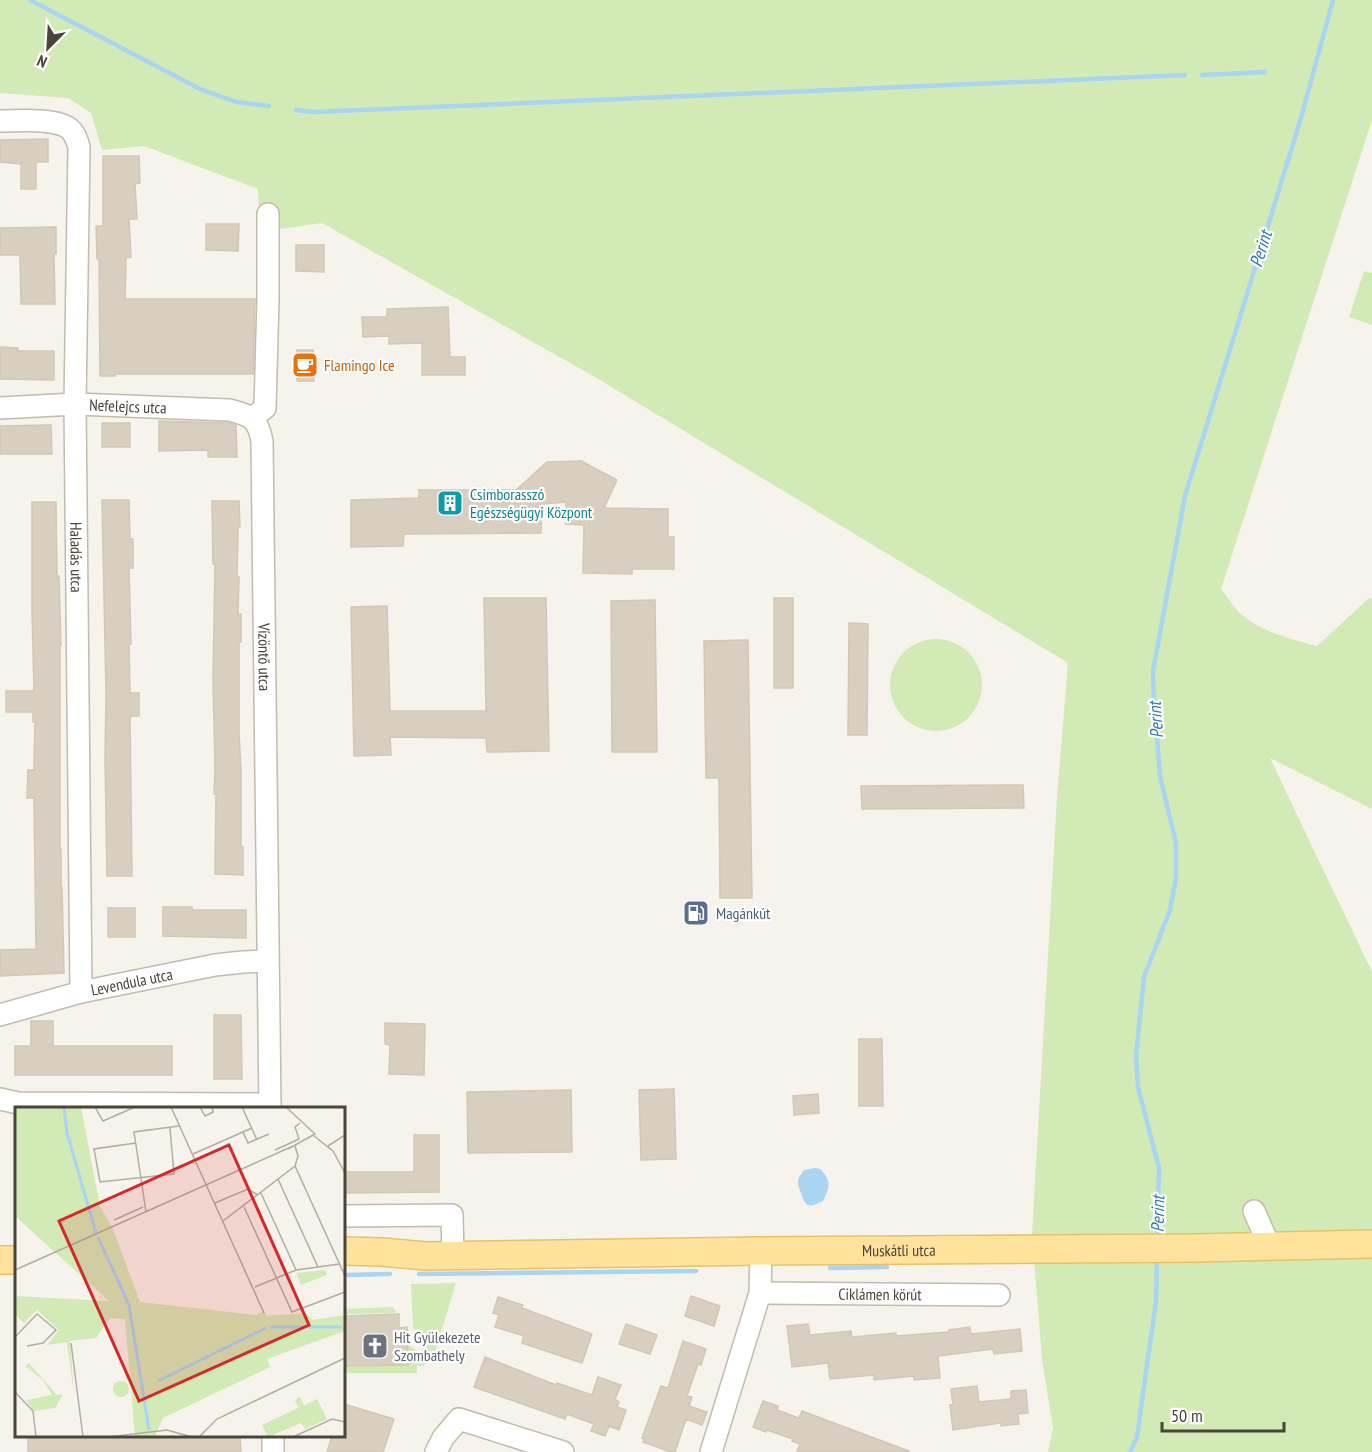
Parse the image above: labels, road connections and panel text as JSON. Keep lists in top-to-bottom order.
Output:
{
  "streets": {
    "main road": ["Muskátli utca"],
    "street": [
      "Nefelejcs utca",
      "Haladás utca",
      "Vízöntő utca",
      "Levendula utca",
      "Ciklámen körút"
    ]
  },
  "crossings": [
    ["Nefelejcs utca", "Haladás utca"],
    ["Nefelejcs utca", "Vízöntő utca"],
    ["Haladás utca", "Levendula utca"],
    ["Vízöntő utca", "Levendula utca"]
  ],
  "water": ["Perint"],
  "places": {
    "cafe": ["Flamingo Ice"],
    "building": ["Csimborasszó Egészségügyi Központ"],
    "fuel station": ["Magánkút"],
    "church": ["Hit Gyülekezete Szombathely"]
  },
  "scale_bar": "50 m",
  "north": "bottom left"
}
